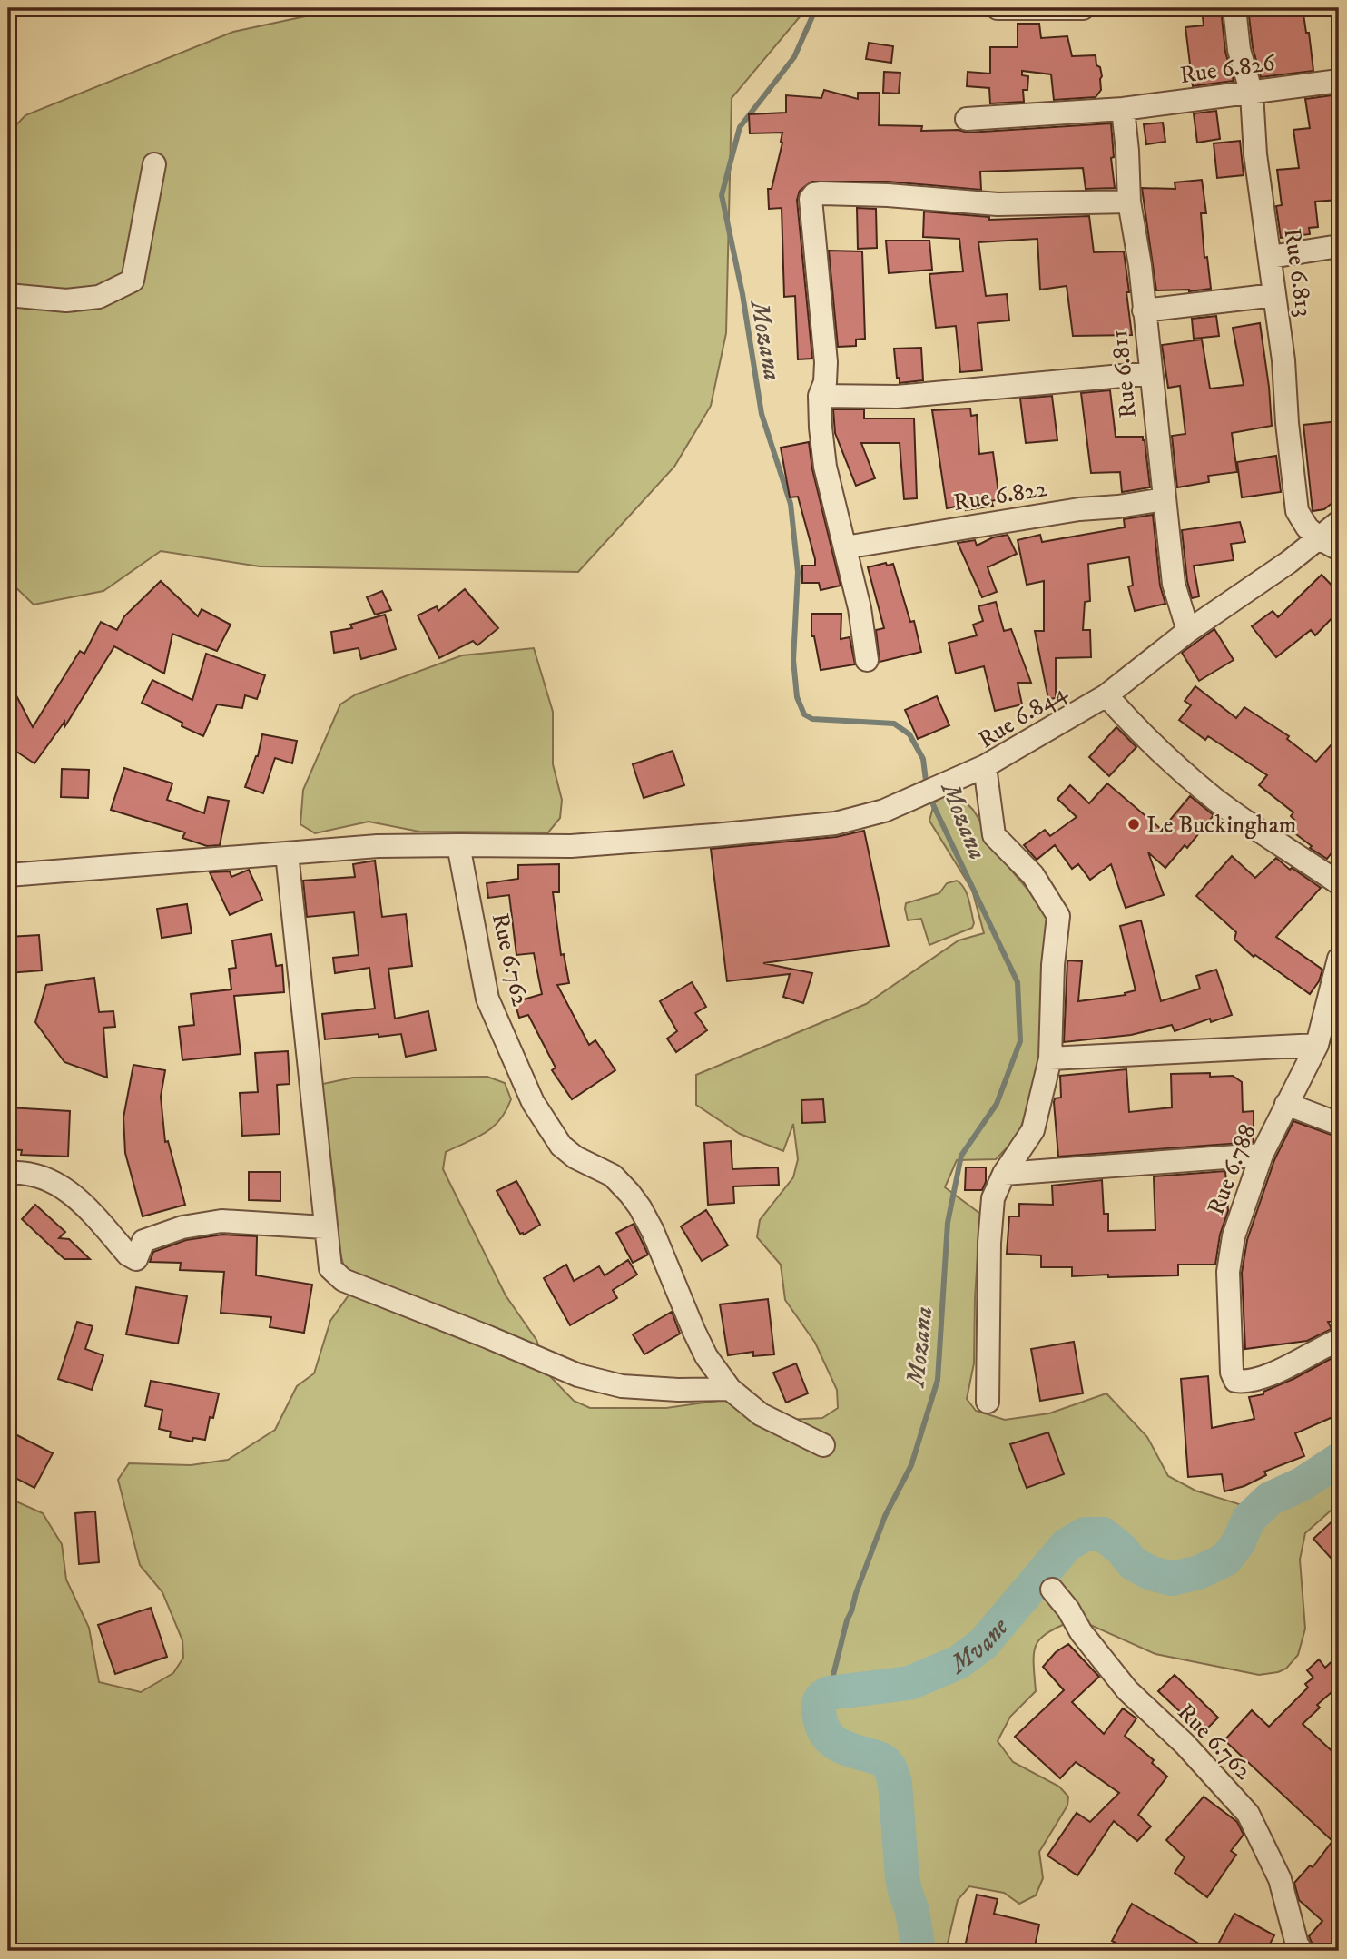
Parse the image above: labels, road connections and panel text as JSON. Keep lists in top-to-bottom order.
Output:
{
  "streets": {
    "street": [
      "Rue 6.826",
      "Rue 6.813",
      "Rue 6.811",
      "Rue 6.822",
      "Rue 6.844",
      "Rue 6.762",
      "Rue 6.788"
    ]
  },
  "crossings": [
    ["Rue 6.826", "Rue 6.813"],
    ["Rue 6.826", "Rue 6.811"],
    ["Rue 6.813", "Rue 6.844"],
    ["Rue 6.811", "Rue 6.822"],
    ["Rue 6.811", "Rue 6.844"]
  ],
  "water": ["Mozana", "Mvane"],
  "places": ["Le Buckingham"]
}
